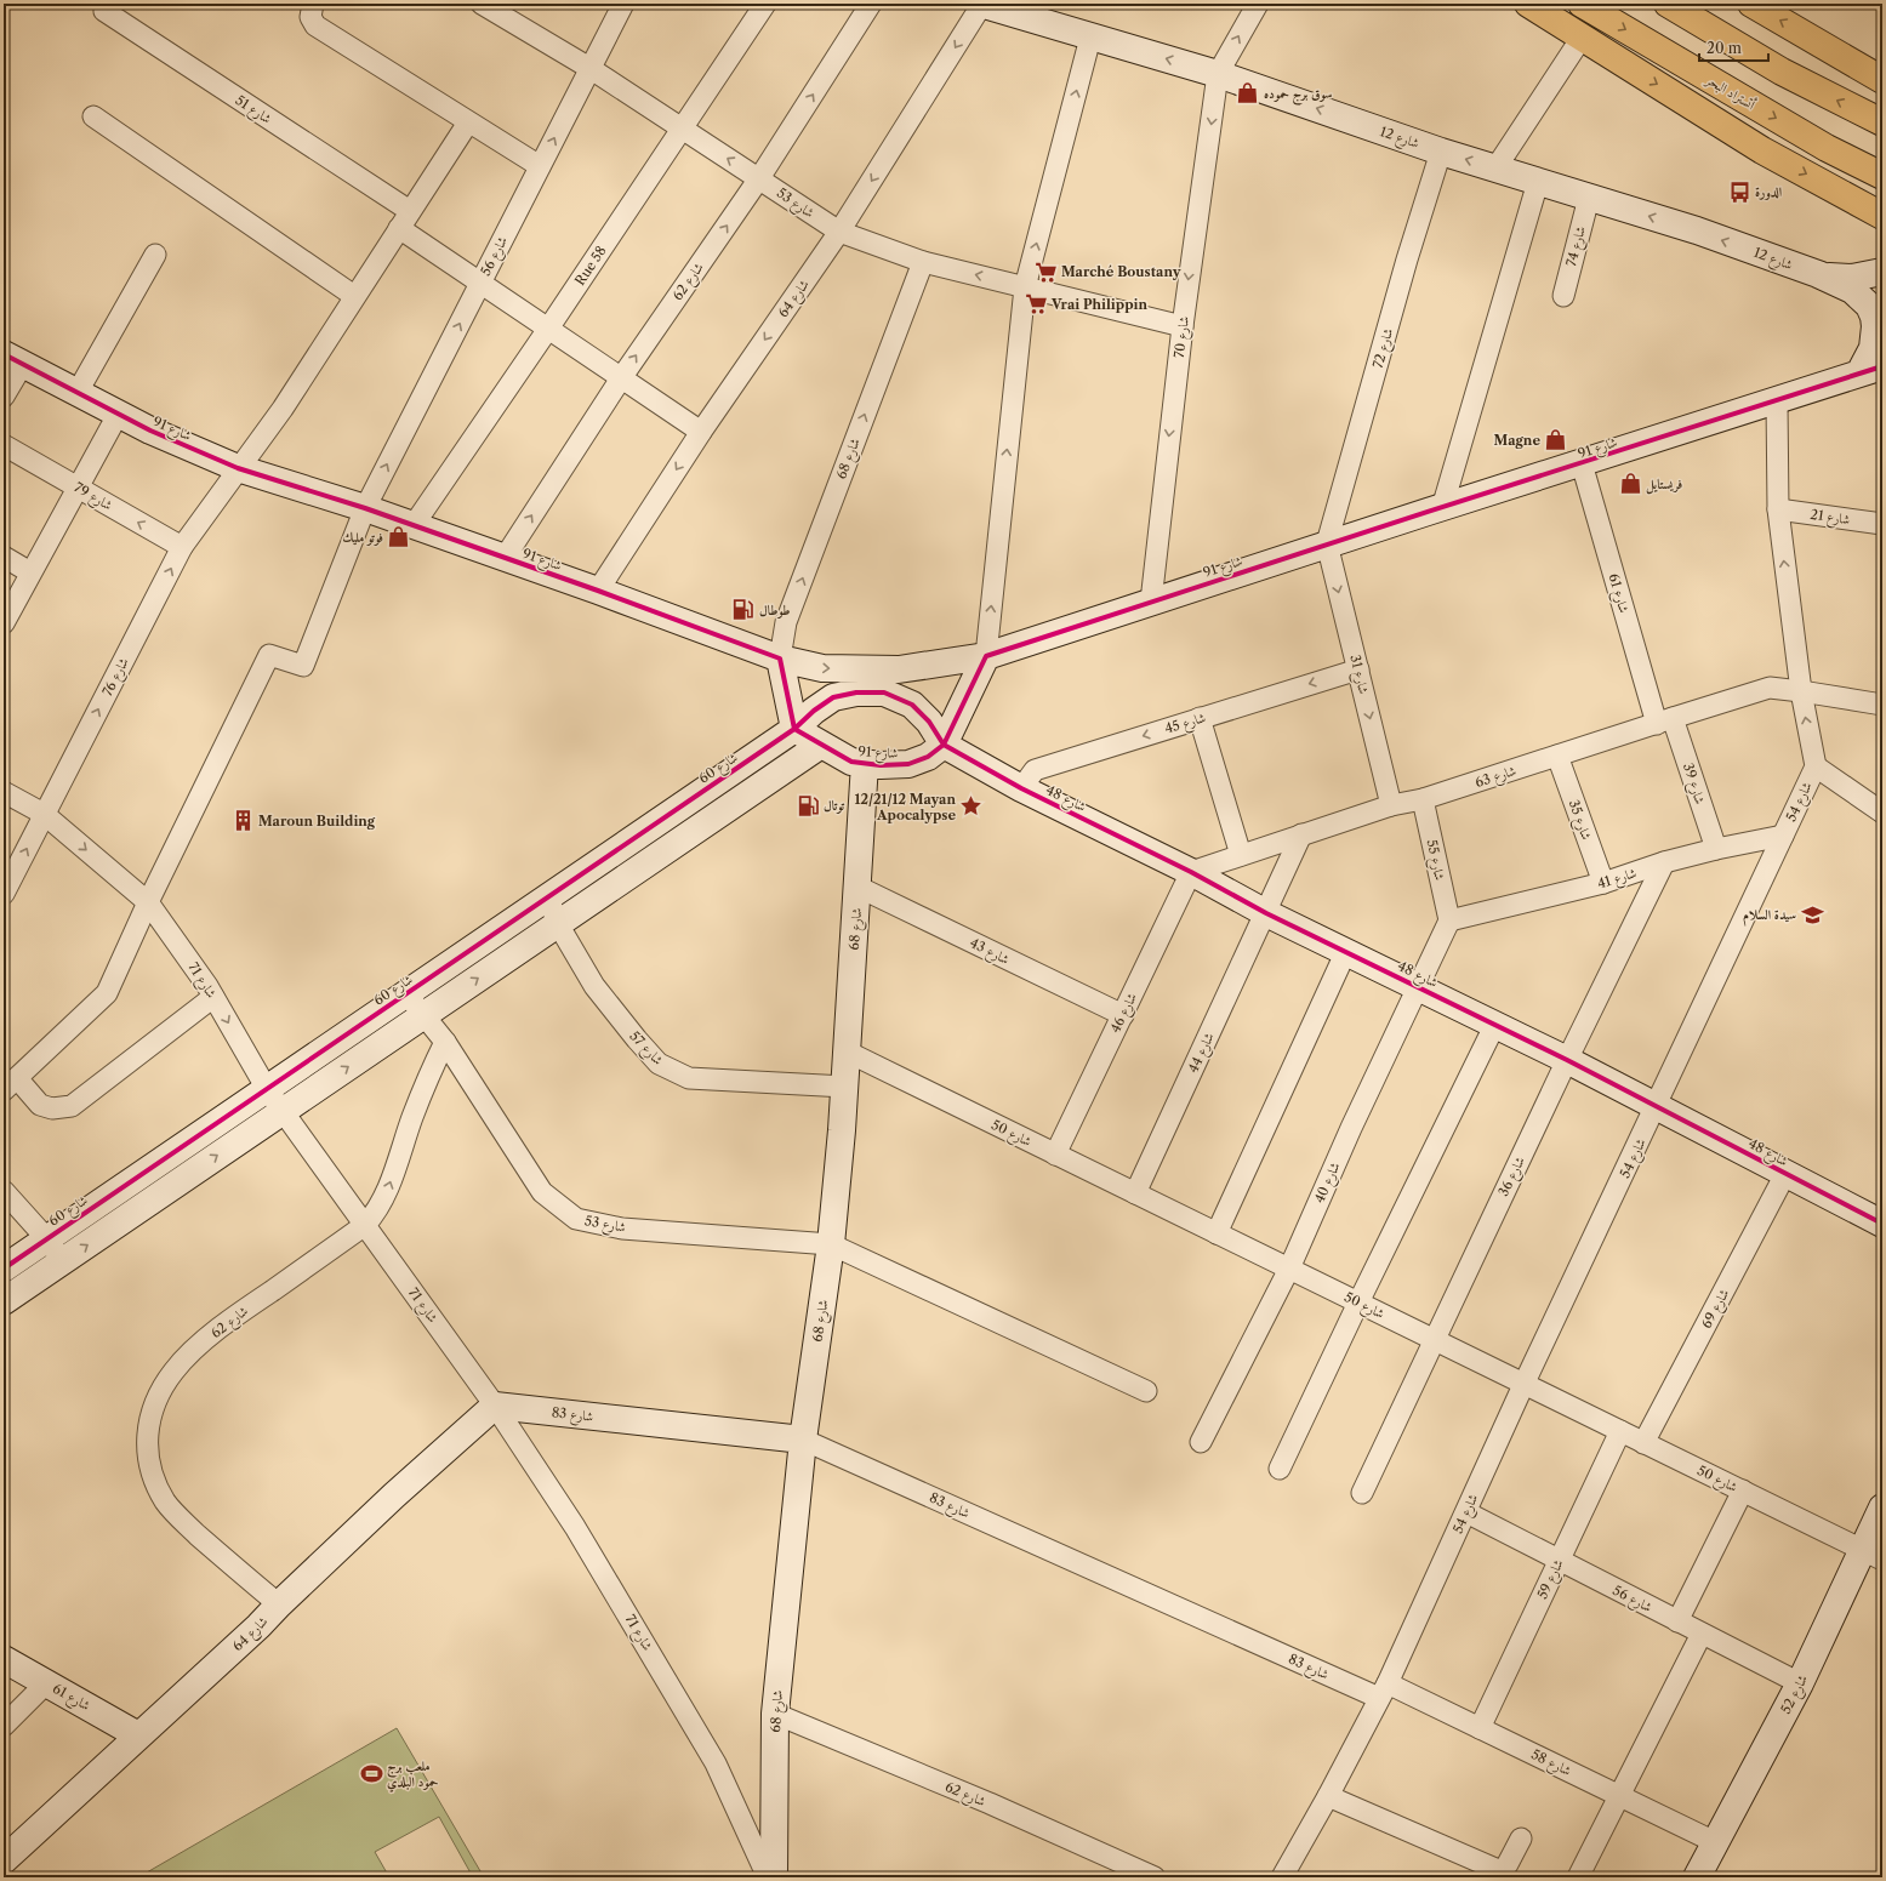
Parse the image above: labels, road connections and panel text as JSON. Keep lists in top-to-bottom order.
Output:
{
  "streets": {
    "highway": ["أتستراد البحر"],
    "street": [
      "شارع 51",
      "شارع 12",
      "شارع 53",
      "شارع 74",
      "شارع 56",
      "Rue 58",
      "شارع 62",
      "شارع 64",
      "شارع 70",
      "شارع 72",
      "شارع 91",
      "شارع 68",
      "شارع 79",
      "شارع 21",
      "شارع 61",
      "شارع 31",
      "شارع 76",
      "شارع 45",
      "شارع 60",
      "شارع 63",
      "شارع 39",
      "شارع 48",
      "شارع 54",
      "شارع 35",
      "شارع 55",
      "شارع 41",
      "شارع 43",
      "شارع 71",
      "شارع 46",
      "شارع 57",
      "شارع 44",
      "شارع 50",
      "شارع 36",
      "شارع 40",
      "شارع 69",
      "شارع 83",
      "شارع 59",
      "شارع 52",
      "شارع 58"
    ]
  },
  "crossings": [
    ["شارع 51", "شارع 76"],
    ["شارع 12", "شارع 74"],
    ["شارع 12", "شارع 64"],
    ["شارع 12", "شارع 70"],
    ["شارع 12", "شارع 72"],
    ["شارع 53", "شارع 56"],
    ["شارع 53", "Rue 58"],
    ["شارع 53", "شارع 62"],
    ["شارع 53", "شارع 64"],
    ["شارع 53", "شارع 70"],
    ["شارع 53", "شارع 68"],
    ["شارع 53", "شارع 60"],
    ["شارع 56", "شارع 91"],
    ["شارع 56", "شارع 54"],
    ["شارع 56", "شارع 71"],
    ["شارع 56", "شارع 59"],
    ["شارع 56", "شارع 52"],
    ["Rue 58", "شارع 91"],
    ["شارع 62", "شارع 64"],
    ["شارع 62", "شارع 91"],
    ["شارع 62", "شارع 68"],
    ["شارع 62", "شارع 71"],
    ["شارع 64", "شارع 91"],
    ["شارع 64", "شارع 61"],
    ["شارع 64", "شارع 71"],
    ["شارع 64", "شارع 83"],
    ["شارع 70", "شارع 91"],
    ["شارع 72", "شارع 91"],
    ["شارع 72", "شارع 31"],
    ["شارع 91", "شارع 68"],
    ["شارع 91", "شارع 61"],
    ["شارع 91", "شارع 31"],
    ["شارع 91", "شارع 76"],
    ["شارع 91", "شارع 60"],
    ["شارع 91", "شارع 48"],
    ["شارع 91", "شارع 54"],
    ["شارع 68", "شارع 43"],
    ["شارع 68", "شارع 57"],
    ["شارع 68", "شارع 50"],
    ["شارع 68", "شارع 83"],
    ["شارع 79", "شارع 76"],
    ["شارع 21", "شارع 54"],
    ["شارع 61", "شارع 63"],
    ["شارع 61", "شارع 39"],
    ["شارع 31", "شارع 45"],
    ["شارع 31", "شارع 63"],
    ["شارع 76", "شارع 71"],
    ["شارع 45", "شارع 48"],
    ["شارع 60", "شارع 48"],
    ["شارع 60", "شارع 71"],
    ["شارع 60", "شارع 57"],
    ["شارع 63", "شارع 39"],
    ["شارع 63", "شارع 48"],
    ["شارع 63", "شارع 54"],
    ["شارع 63", "شارع 35"],
    ["شارع 63", "شارع 55"],
    ["شارع 63", "شارع 46"],
    ["شارع 39", "شارع 41"],
    ["شارع 48", "شارع 54"],
    ["شارع 48", "شارع 46"],
    ["شارع 48", "شارع 44"],
    ["شارع 48", "شارع 36"],
    ["شارع 48", "شارع 40"],
    ["شارع 48", "شارع 69"],
    ["شارع 54", "شارع 41"],
    ["شارع 54", "شارع 50"],
    ["شارع 54", "شارع 83"],
    ["شارع 54", "شارع 58"],
    ["شارع 35", "شارع 41"],
    ["شارع 55", "شارع 41"],
    ["شارع 55", "شارع 40"],
    ["شارع 41", "شارع 36"],
    ["شارع 41", "شارع 40"],
    ["شارع 43", "شارع 46"],
    ["شارع 71", "شارع 83"],
    ["شارع 46", "شارع 50"],
    ["شارع 44", "شارع 50"],
    ["شارع 50", "شارع 36"],
    ["شارع 50", "شارع 40"],
    ["شارع 50", "شارع 69"],
    ["شارع 50", "شارع 59"],
    ["شارع 50", "شارع 52"],
    ["شارع 83", "شارع 58"],
    ["شارع 59", "شارع 58"],
    ["شارع 52", "شارع 58"]
  ],
  "one_way": [
    "شارع 12",
    "شارع 62",
    "شارع 79",
    "شارع 45"
  ],
  "places": {
    "shop": [
      "سوق برج حموده",
      "Magne",
      "فريستايل",
      "فوتو مليك"
    ],
    "bus stop": ["الدورة"],
    "supermarket": ["Marché Boustany", "Vrai Philippin"],
    "fuel station": ["طوطال", "توتال"],
    "place": ["12/21/12 Mayan Apocalypse"],
    "building": ["Maroun Building"],
    "school or university": ["سيدة السلام"],
    "sports": ["ملعب برج حمود البلدي"]
  },
  "scale_bar": "20 m"
}
